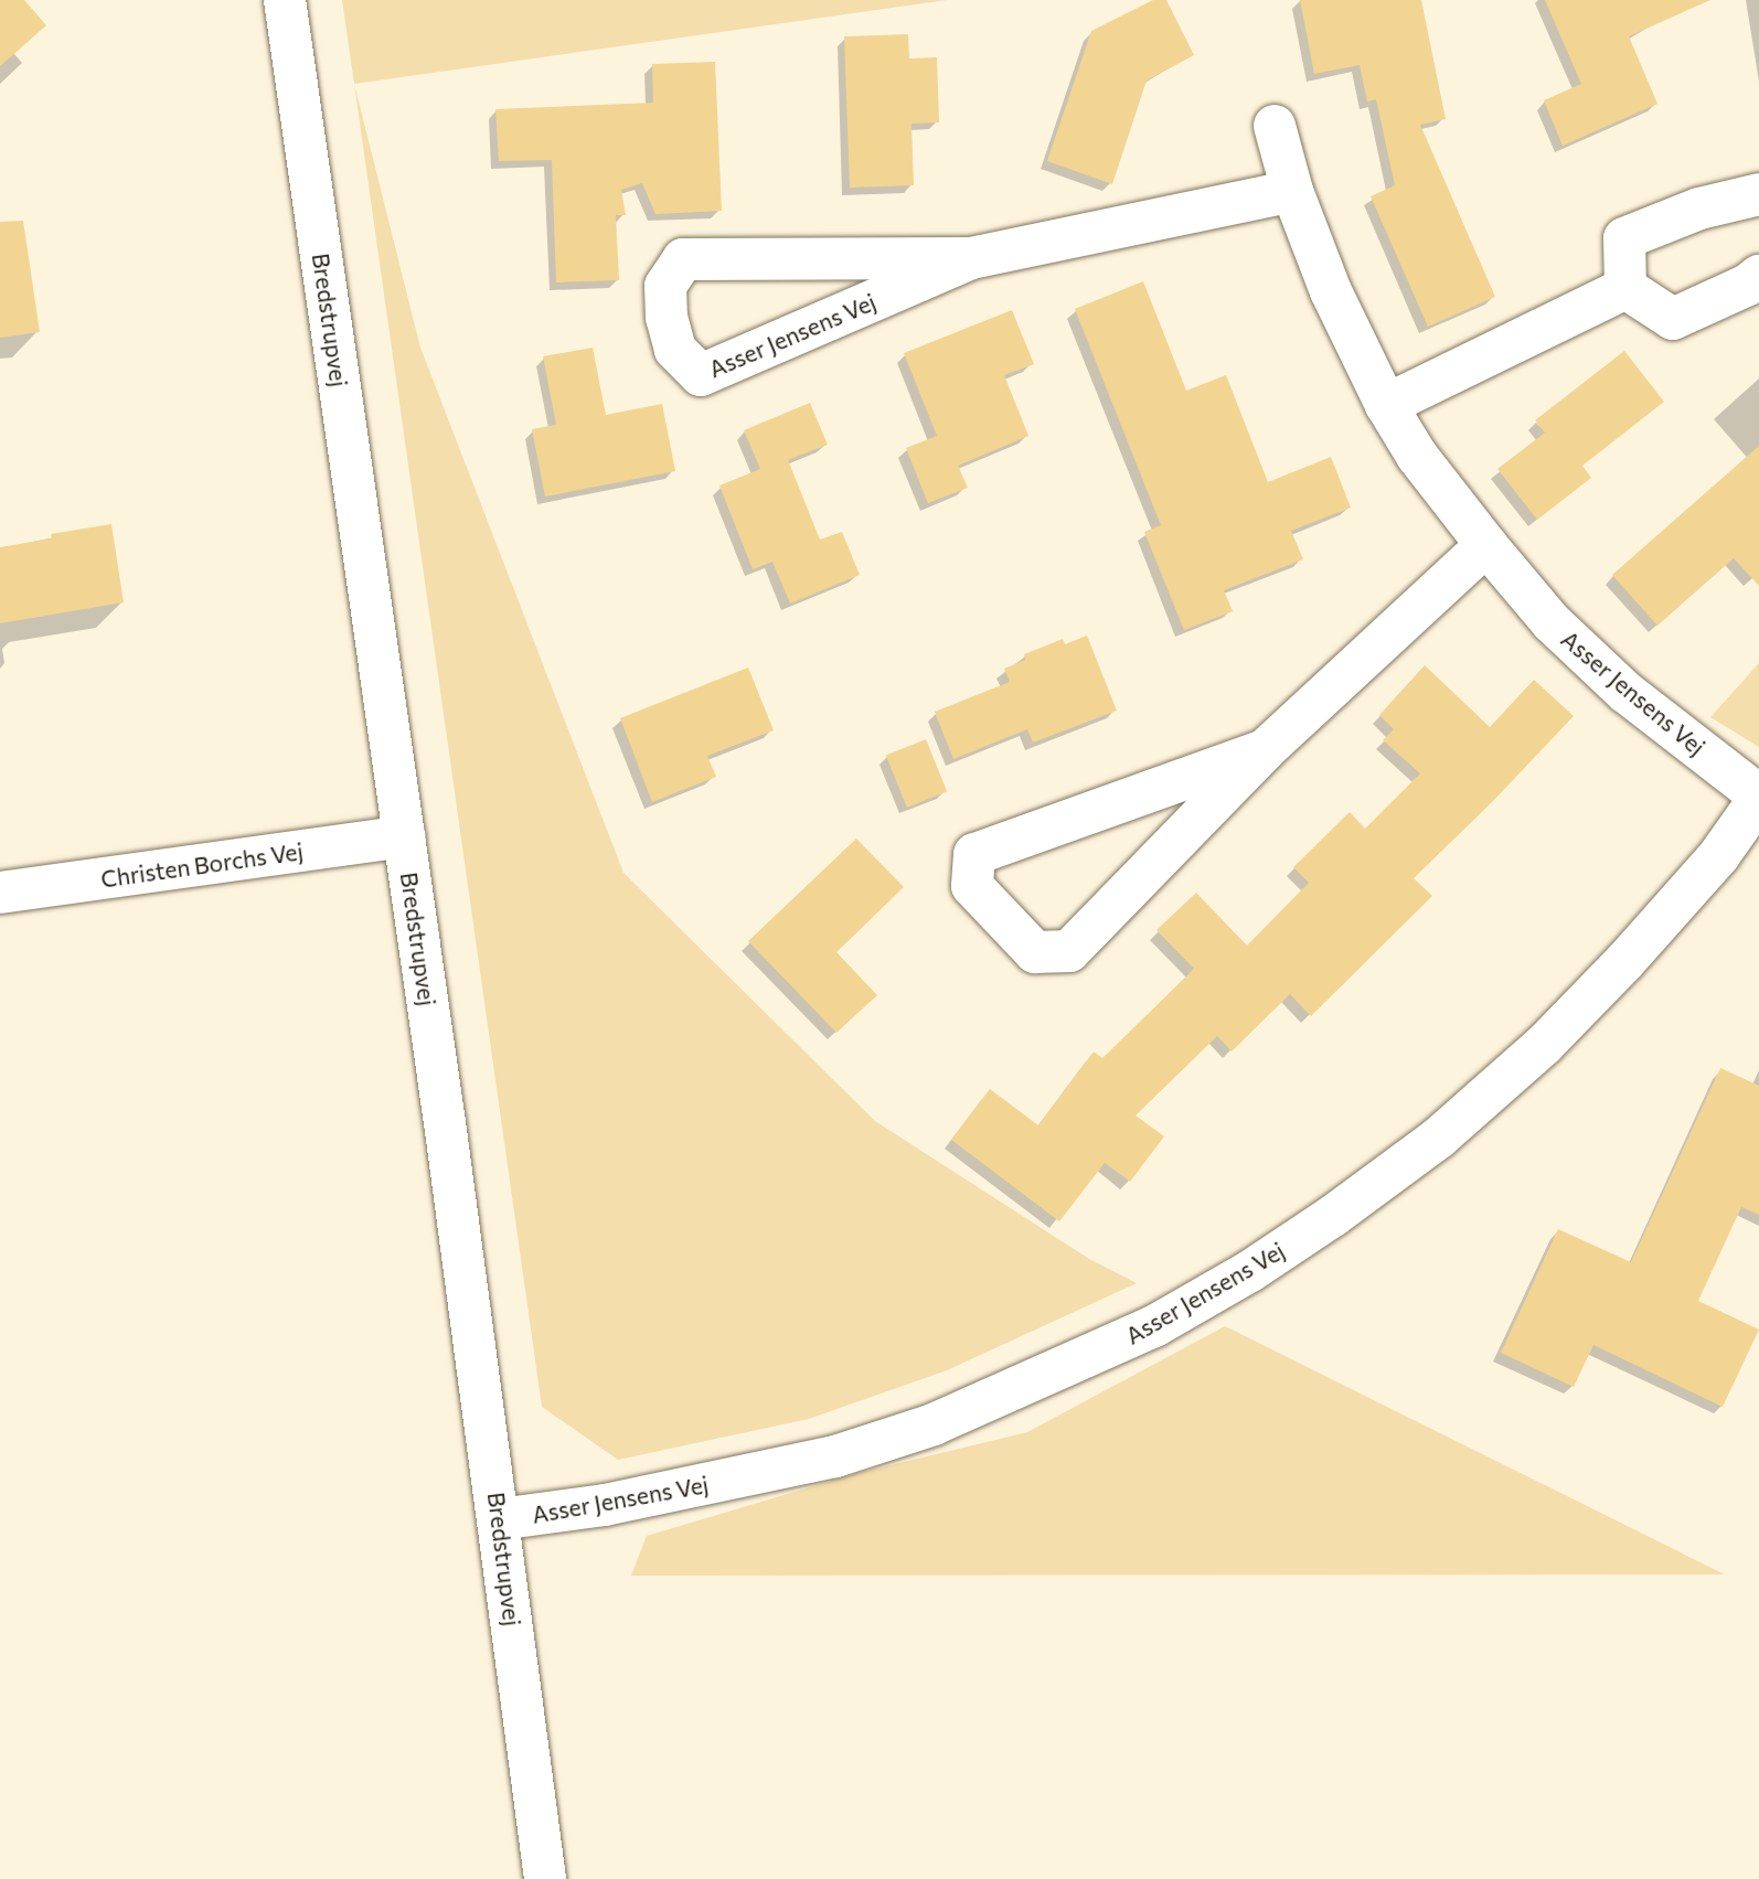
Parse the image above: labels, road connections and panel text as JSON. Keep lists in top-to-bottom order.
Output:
{
  "streets": {
    "street": ["Bredstrupvej", "Asser Jensens Vej", "Christen Borchs Vej"]
  },
  "crossings": [
    ["Bredstrupvej", "Asser Jensens Vej"],
    ["Bredstrupvej", "Christen Borchs Vej"]
  ]
}
